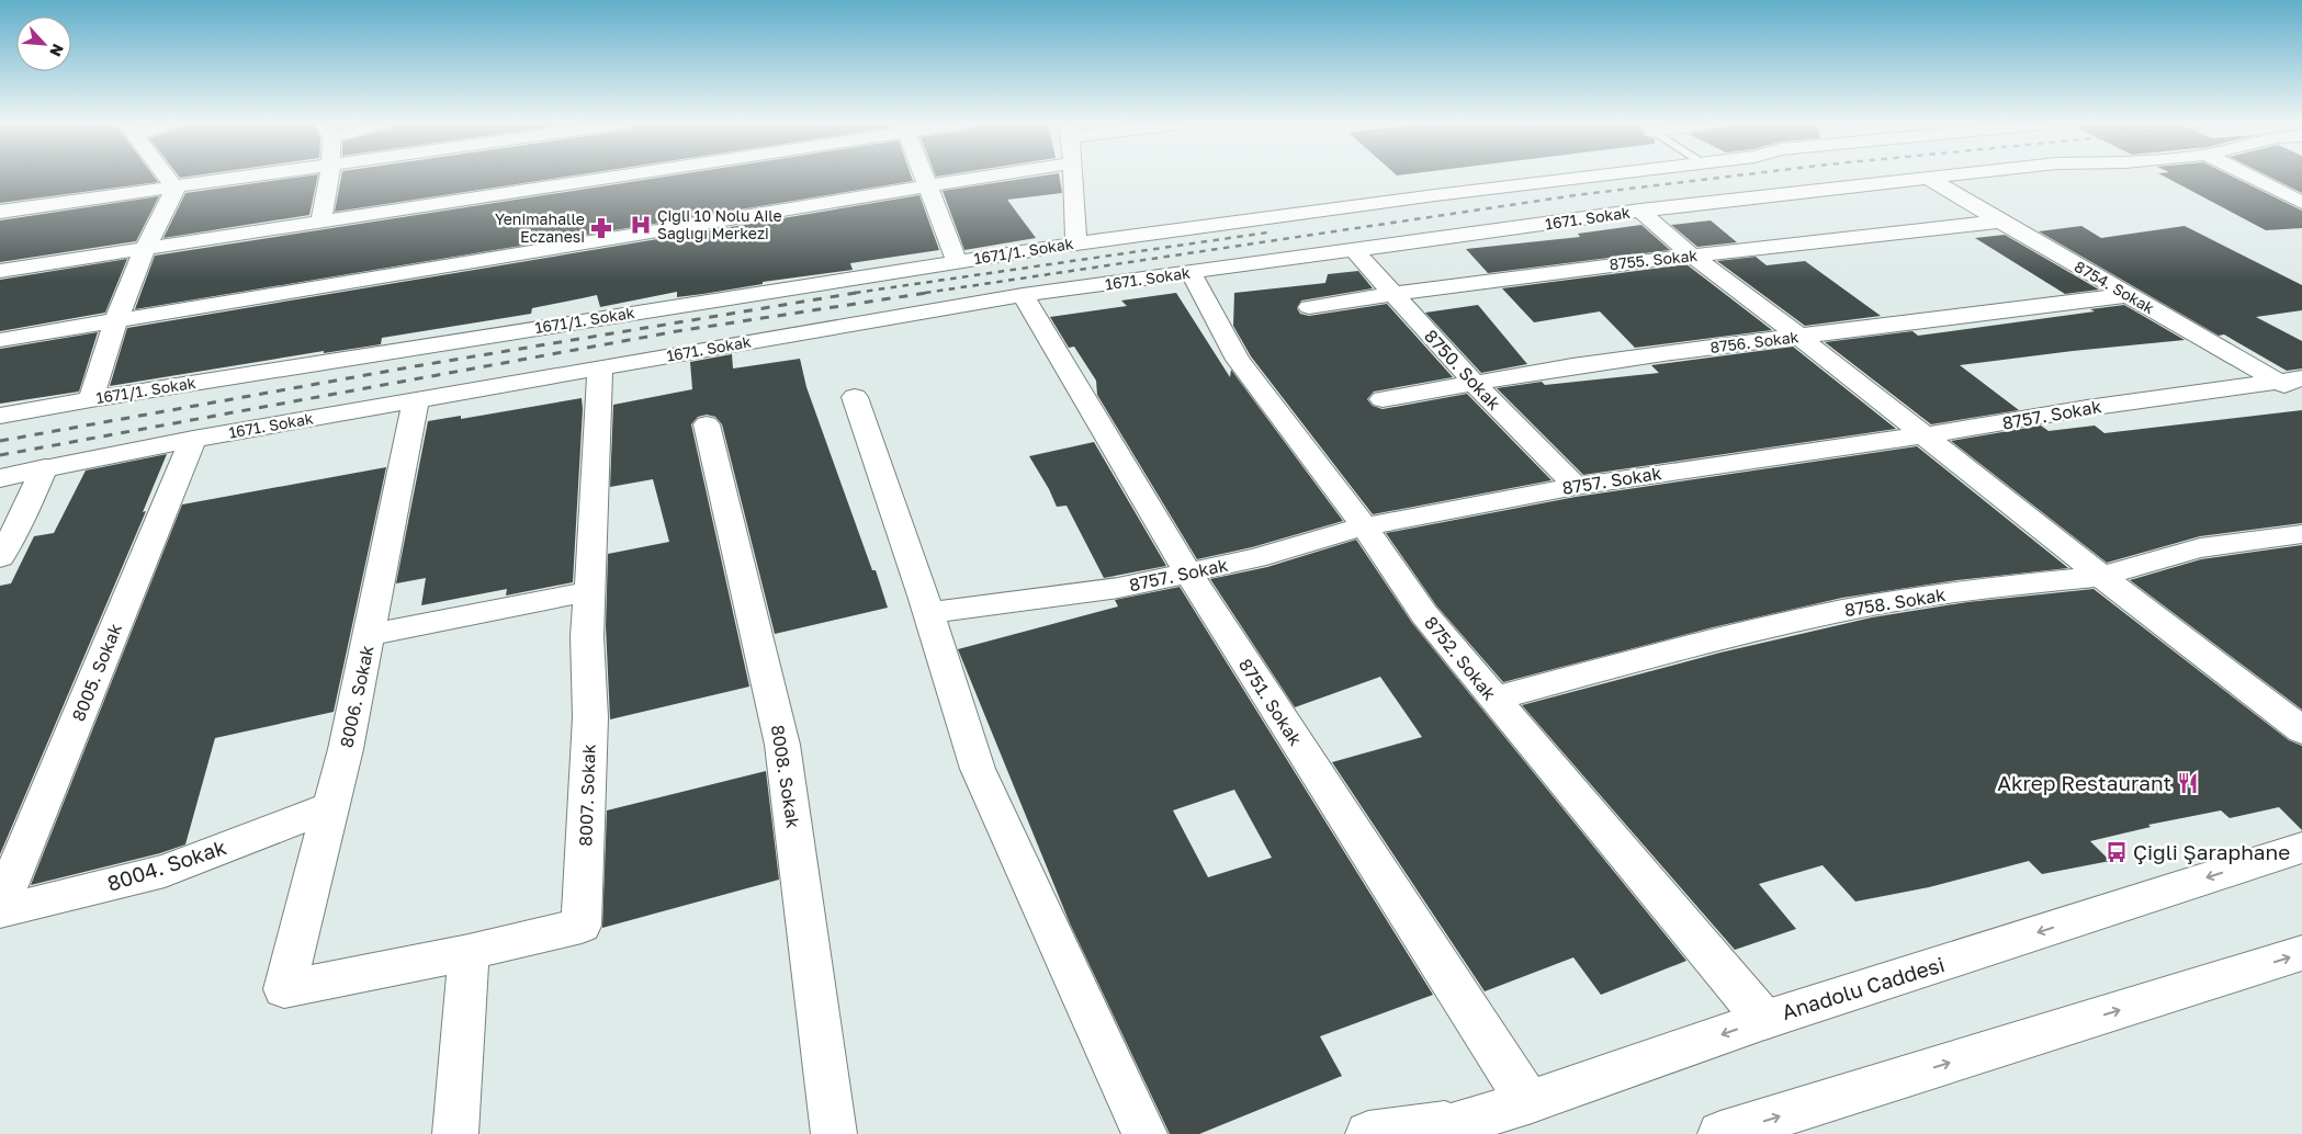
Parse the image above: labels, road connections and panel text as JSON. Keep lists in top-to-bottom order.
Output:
{
  "streets": {
    "main road": [
      "1671. Sokak",
      "1671/1. Sokak",
      "8755. Sokak",
      "8754. Sokak",
      "8756. Sokak",
      "8750. Sokak",
      "8757. Sokak",
      "8758. Sokak",
      "8752. Sokak",
      "8005. Sokak",
      "8006. Sokak",
      "8751. Sokak",
      "8008. Sokak",
      "8007. Sokak",
      "8004. Sokak",
      "Anadolu Caddesi"
    ]
  },
  "crossings": [
    ["1671. Sokak", "8754. Sokak"],
    ["1671. Sokak", "8750. Sokak"],
    ["1671. Sokak", "8752. Sokak"],
    ["1671. Sokak", "8005. Sokak"],
    ["1671. Sokak", "8006. Sokak"],
    ["1671. Sokak", "8751. Sokak"],
    ["1671. Sokak", "8007. Sokak"],
    ["8755. Sokak", "8754. Sokak"],
    ["8755. Sokak", "8750. Sokak"],
    ["8754. Sokak", "8756. Sokak"],
    ["8754. Sokak", "8757. Sokak"],
    ["8756. Sokak", "8750. Sokak"],
    ["8750. Sokak", "8757. Sokak"],
    ["8757. Sokak", "8752. Sokak"],
    ["8757. Sokak", "8751. Sokak"],
    ["8758. Sokak", "8752. Sokak"],
    ["8752. Sokak", "Anadolu Caddesi"],
    ["8006. Sokak", "8007. Sokak"],
    ["8006. Sokak", "8004. Sokak"],
    ["8751. Sokak", "Anadolu Caddesi"]
  ],
  "places": {
    "hospital": ["Çiğli 10 Nolu Aile Sağlığı Merkezi"],
    "pharmacy": ["Yenimahalle Eczanesi"],
    "restaurant": ["Akrep Restaurant"],
    "bus stop": ["Çiğli Şaraphane"]
  },
  "north": "bottom right"
}
